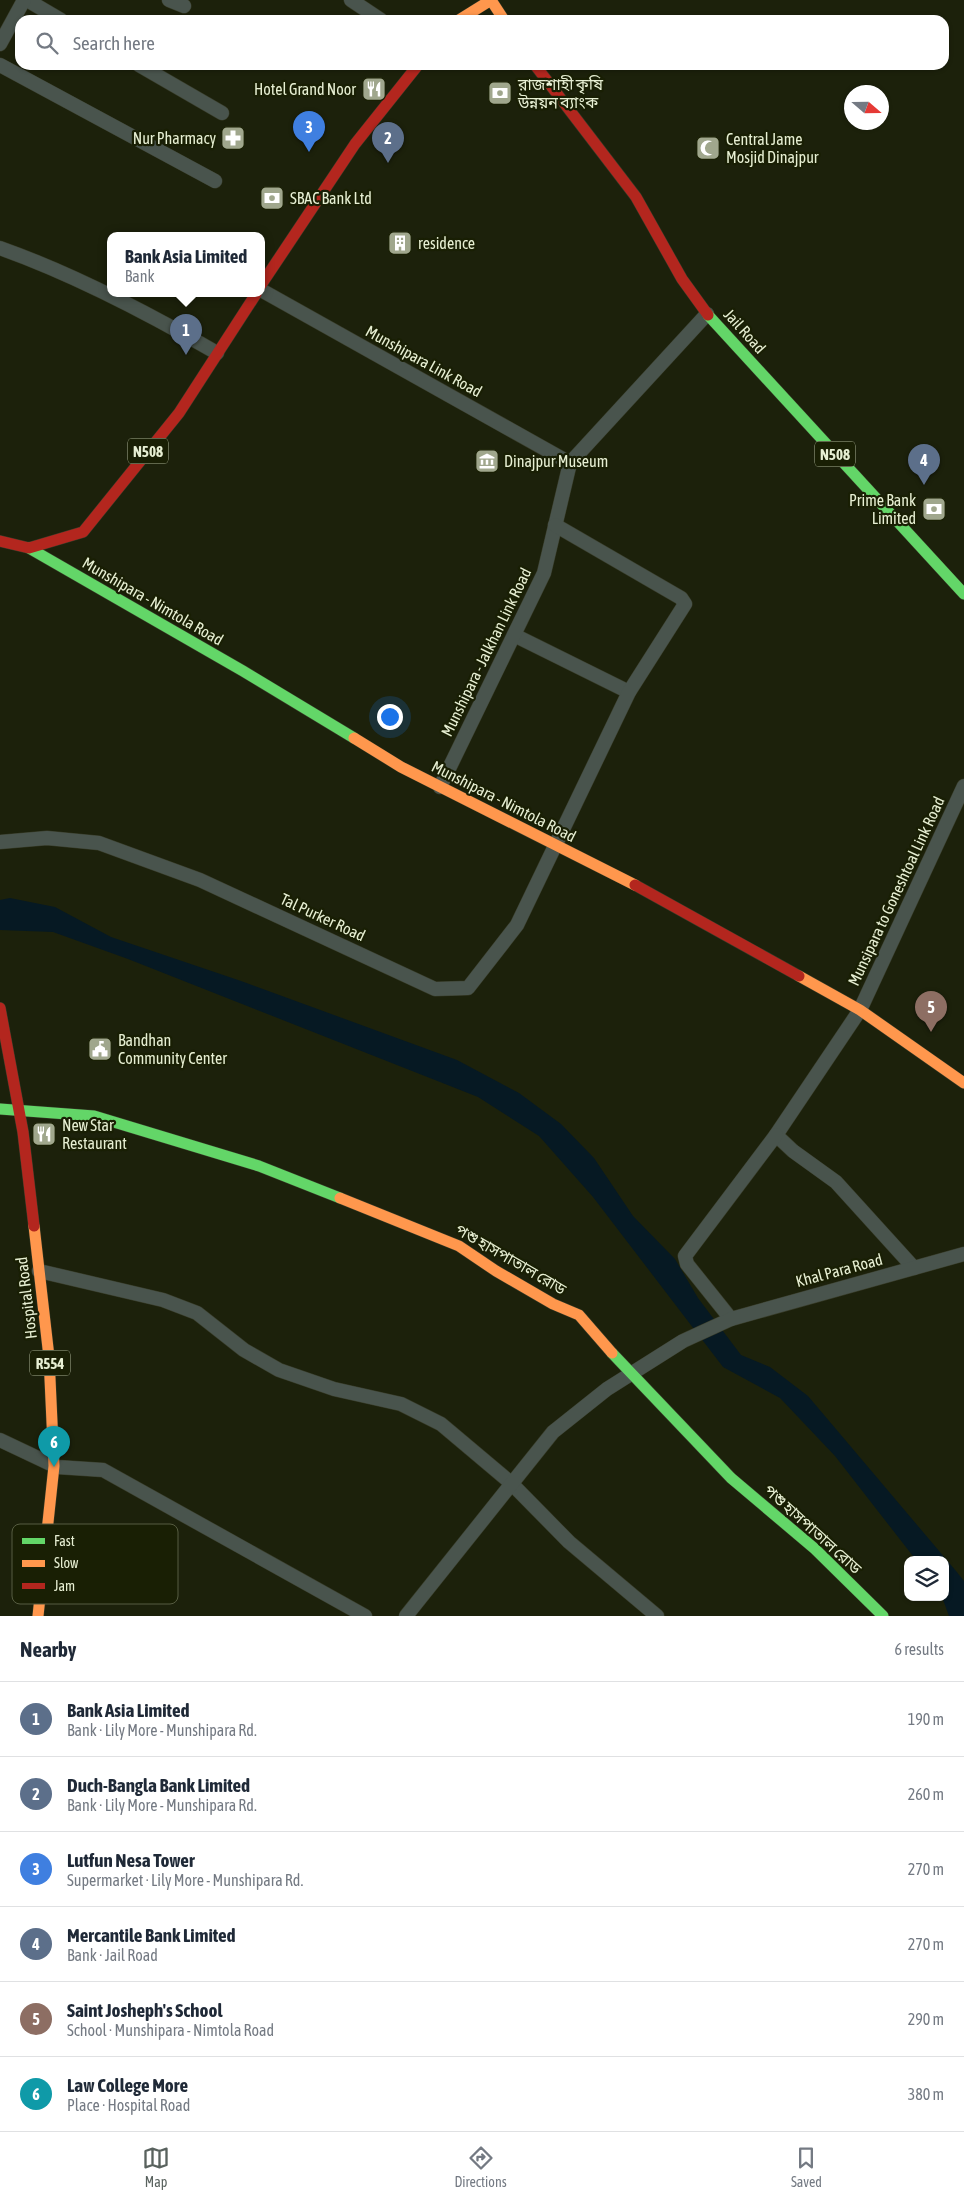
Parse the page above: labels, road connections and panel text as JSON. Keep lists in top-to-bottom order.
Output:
{
  "streets": {
    "main road": [
      "Jail Road",
      "N508",
      "Munshipara - Nimtola Road",
      "পশু হাসপাতাল রোড",
      "Hospital Road",
      "R554"
    ],
    "street": [
      "Munshipara Link Road",
      "Munshipara - Jalkhan Link Road",
      "Munsipara to Goneshtoal Link Road",
      "Tal Purker Road",
      "Khal Para Road"
    ]
  },
  "crossings": [
    ["Jail Road", "Munshipara - Jalkhan Link Road"],
    ["Munshipara Link Road", "Munshipara - Jalkhan Link Road"],
    ["N508", "Munshipara - Nimtola Road"],
    ["Munshipara - Nimtola Road", "Munshipara - Jalkhan Link Road"],
    ["Munshipara - Nimtola Road", "Munsipara to Goneshtoal Link Road"],
    ["Munshipara - Nimtola Road", "Tal Purker Road"],
    ["Munsipara to Goneshtoal Link Road", "Khal Para Road"],
    ["পশু হাসপাতাল রোড", "Khal Para Road"],
    ["পশু হাসপাতাল রোড", "Hospital Road"]
  ],
  "places": {
    "restaurant": ["Hotel Grand Noor", "New Star Restaurant"],
    "bank": ["রাজশাহী কৃষি উন্নয়ন ব্যাংক", "SBAC Bank Ltd", "Prime Bank Limited"],
    "pharmacy": ["Nur Pharmacy"],
    "mosque": ["Central Jame Mosjid Dinajpur"],
    "building": ["residence"],
    "museum": ["Dinajpur Museum"],
    "public building": ["Bandhan Community Center"]
  },
  "legend": ["Fast", "Slow", "Jam"],
  "north": "right",
  "page": {
    "search": "Search here",
    "pins": [
      "3",
      "2",
      "1",
      "4",
      "5",
      "6"
    ],
    "popup": ["Bank Asia Limited", "Bank"],
    "heading": ["Nearby", "6 results"],
    "list": [
      {
        "mark": "1",
        "name": "Bank Asia Limited",
        "note": "Bank · Lily More - Munshipara Rd.",
        "value": "190 m"
      },
      {
        "mark": "2",
        "name": "Duch-Bangla Bank Limited",
        "note": "Bank · Lily More - Munshipara Rd.",
        "value": "260 m"
      },
      {
        "mark": "3",
        "name": "Lutfun Nesa Tower",
        "note": "Supermarket · Lily More - Munshipara Rd.",
        "value": "270 m"
      },
      {
        "mark": "4",
        "name": "Mercantile Bank Limited",
        "note": "Bank · Jail Road",
        "value": "270 m"
      },
      {
        "mark": "5",
        "name": "Saint Josheph's School",
        "note": "School · Munshipara - Nimtola Road",
        "value": "290 m"
      },
      {
        "mark": "6",
        "name": "Law College More",
        "note": "Place · Hospital Road",
        "value": "380 m"
      }
    ],
    "nav": ["Map", "Directions", "Saved"]
  }
}
